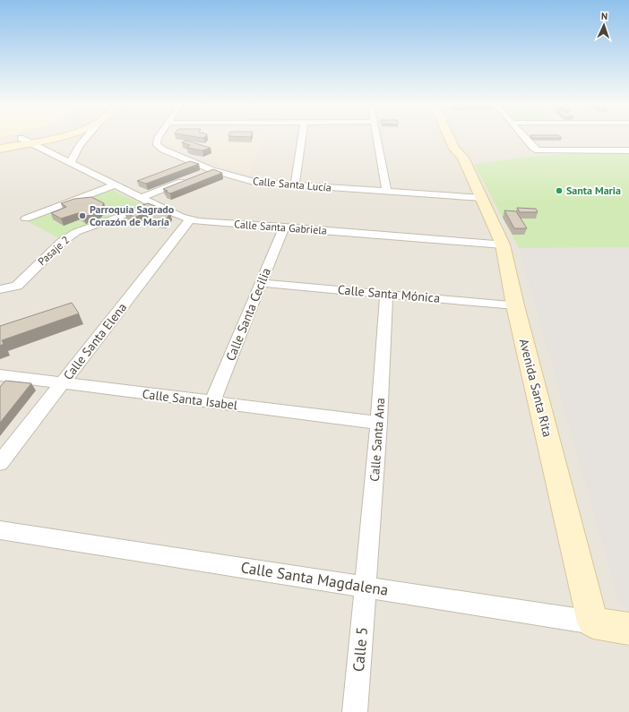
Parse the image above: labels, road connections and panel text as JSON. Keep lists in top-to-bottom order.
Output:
{
  "streets": {
    "street": [
      "Calle Santa Lucía",
      "Calle Santa Gabriela",
      "Pasaje 2",
      "Calle Santa Mónica",
      "Calle Santa Cecilia",
      "Calle Santa Elena",
      "Avenida Santa Rita",
      "Calle Santa Isabel",
      "Calle Santa Ana",
      "Calle Santa Magdalena",
      "Calle 5"
    ]
  },
  "crossings": [
    ["Calle Santa Lucía", "Avenida Santa Rita"],
    ["Calle Santa Gabriela", "Pasaje 2"],
    ["Calle Santa Gabriela", "Calle Santa Cecilia"],
    ["Calle Santa Gabriela", "Calle Santa Elena"],
    ["Calle Santa Gabriela", "Avenida Santa Rita"],
    ["Calle Santa Mónica", "Calle Santa Cecilia"],
    ["Calle Santa Mónica", "Avenida Santa Rita"],
    ["Calle Santa Mónica", "Calle Santa Ana"],
    ["Calle Santa Cecilia", "Calle Santa Isabel"],
    ["Calle Santa Elena", "Calle Santa Isabel"],
    ["Avenida Santa Rita", "Calle Santa Magdalena"],
    ["Calle Santa Isabel", "Calle Santa Ana"],
    ["Calle Santa Ana", "Calle Santa Magdalena"],
    ["Calle Santa Ana", "Calle 5"],
    ["Calle Santa Magdalena", "Calle 5"]
  ],
  "places": ["Santa Maria", "Parroquia Sagrado Corazón de María"],
  "north": "top"
}
